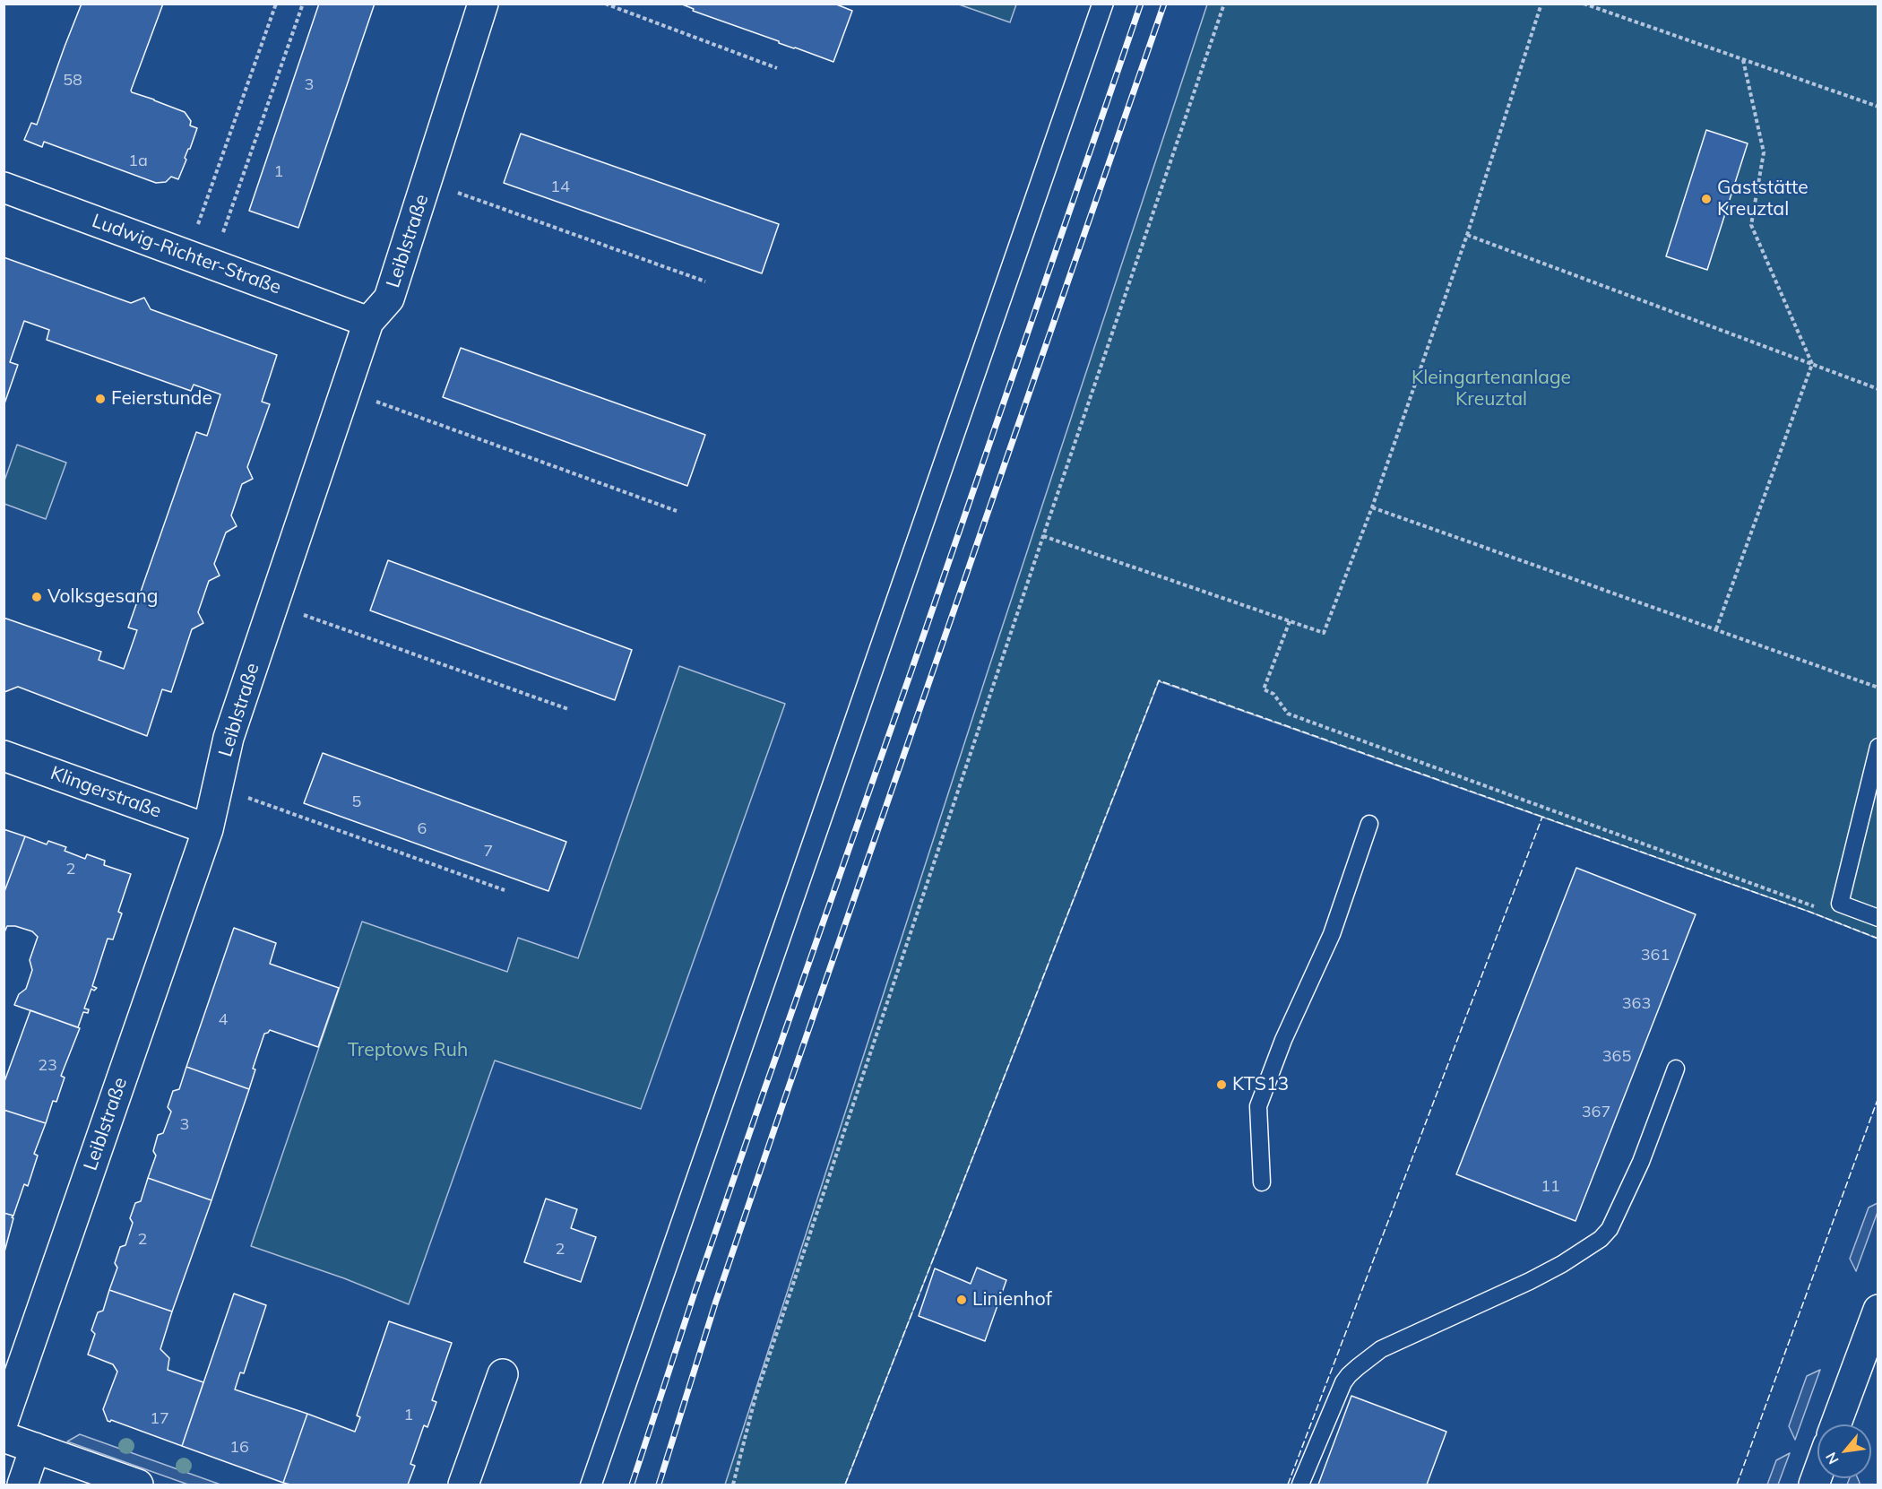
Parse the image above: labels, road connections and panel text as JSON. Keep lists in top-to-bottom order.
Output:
{
  "streets": {
    "street": ["Leiblstraße", "Ludwig-Richter-Straße", "Klingerstraße"]
  },
  "crossings": [
    ["Leiblstraße", "Ludwig-Richter-Straße"],
    ["Leiblstraße", "Klingerstraße"]
  ],
  "parks": ["Kleingartenanlage Kreuztal", "Treptows Ruh"],
  "places": [
    "Gaststätte Kreuztal",
    "Feierstunde",
    "Volksgesang",
    "KTS13",
    "Linienhof"
  ],
  "house_numbers": [
    "58",
    "3",
    "1a",
    "1",
    "14",
    "5",
    "6",
    "7",
    "2",
    "361",
    "363",
    "4",
    "365",
    "23",
    "367",
    "3",
    "11",
    "2",
    "2",
    "1",
    "17",
    "16"
  ],
  "north": "bottom left"
}
